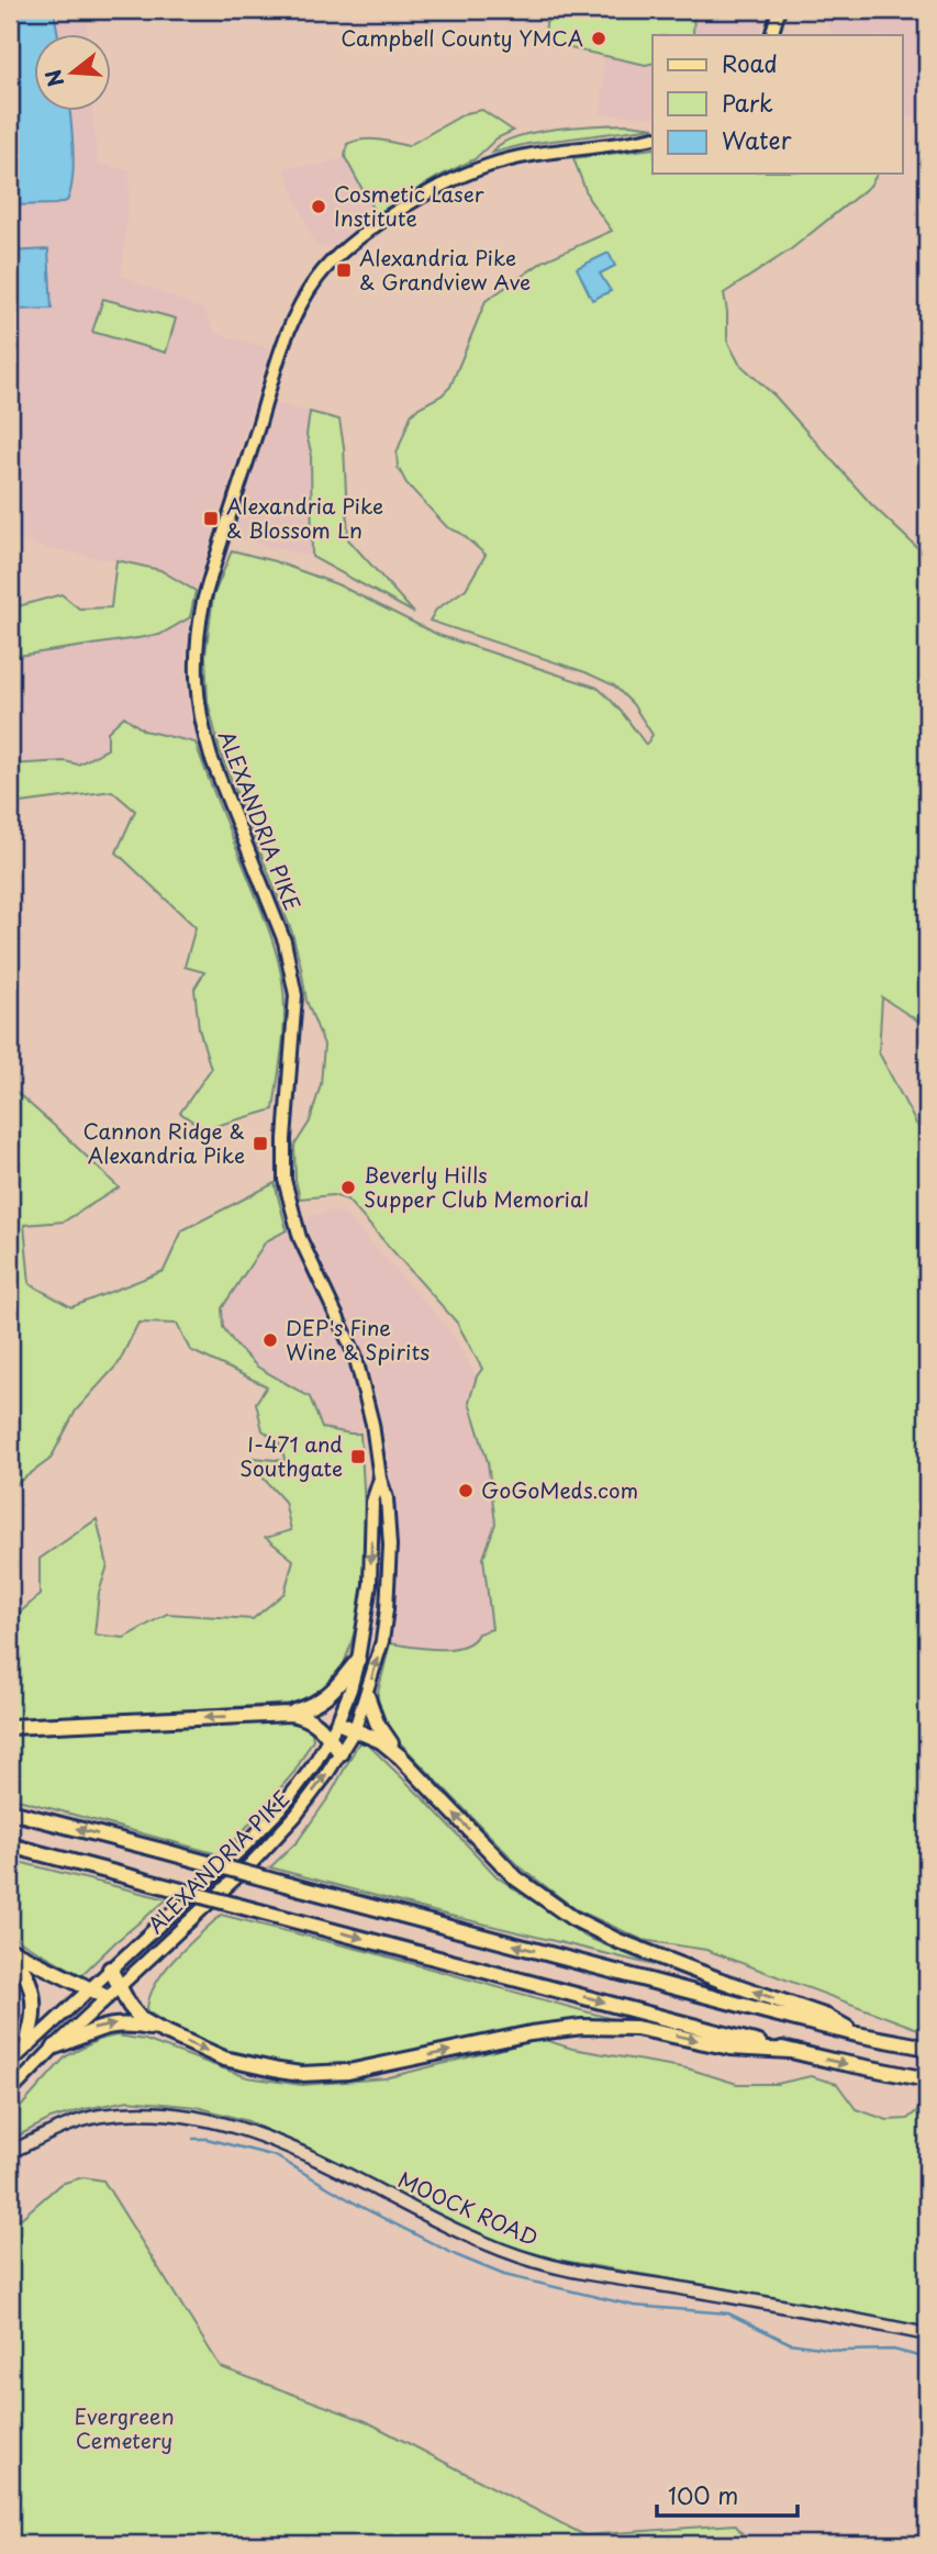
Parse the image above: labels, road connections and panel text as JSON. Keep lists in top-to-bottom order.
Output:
{
  "streets": {
    "main road": ["ALEXANDRIA PIKE", "MOOCK ROAD"]
  },
  "parks": ["Evergreen Cemetery"],
  "places": {
    "other": [
      "Campbell County YMCA",
      "Cosmetic Laser Institute",
      "Beverly Hills Supper Club Memorial",
      "DEP's Fine Wine & Spirits",
      "GoGoMeds.com"
    ],
    "transit": [
      "Alexandria Pike & Grandview Ave",
      "Alexandria Pike & Blossom Ln",
      "Cannon Ridge & Alexandria Pike",
      "I-471 and Southgate"
    ]
  },
  "legend": ["Road", "Park", "Water"],
  "scale_bar": "100 m",
  "north": "left"
}
